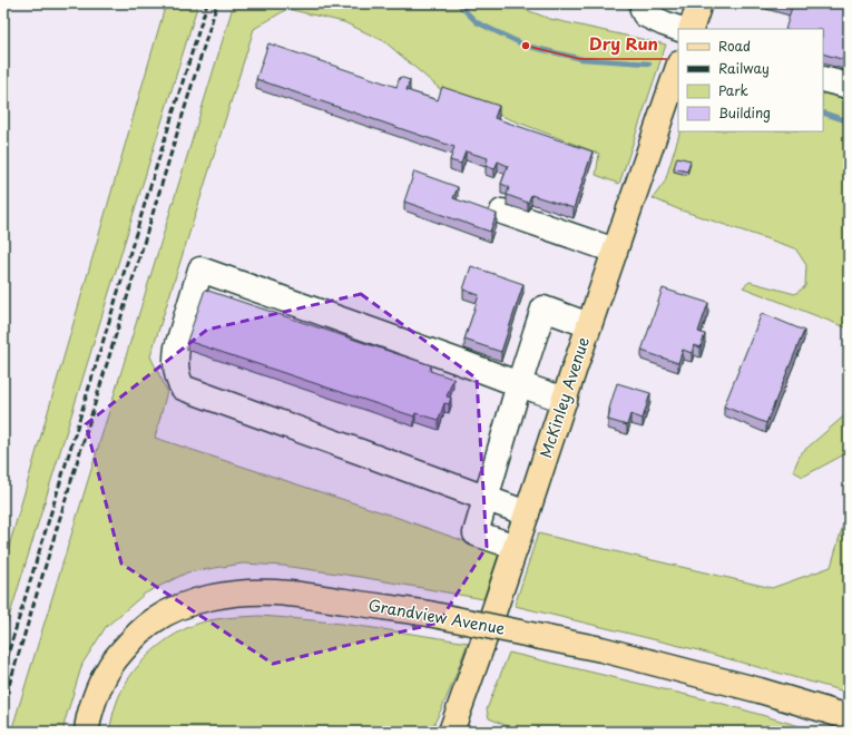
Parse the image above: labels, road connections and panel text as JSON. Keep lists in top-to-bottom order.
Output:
{
  "streets": {
    "main road": ["McKinley Avenue", "Grandview Avenue"]
  },
  "places": ["Dry Run"],
  "legend": [
    "Road",
    "Railway",
    "Park",
    "Building"
  ]
}
